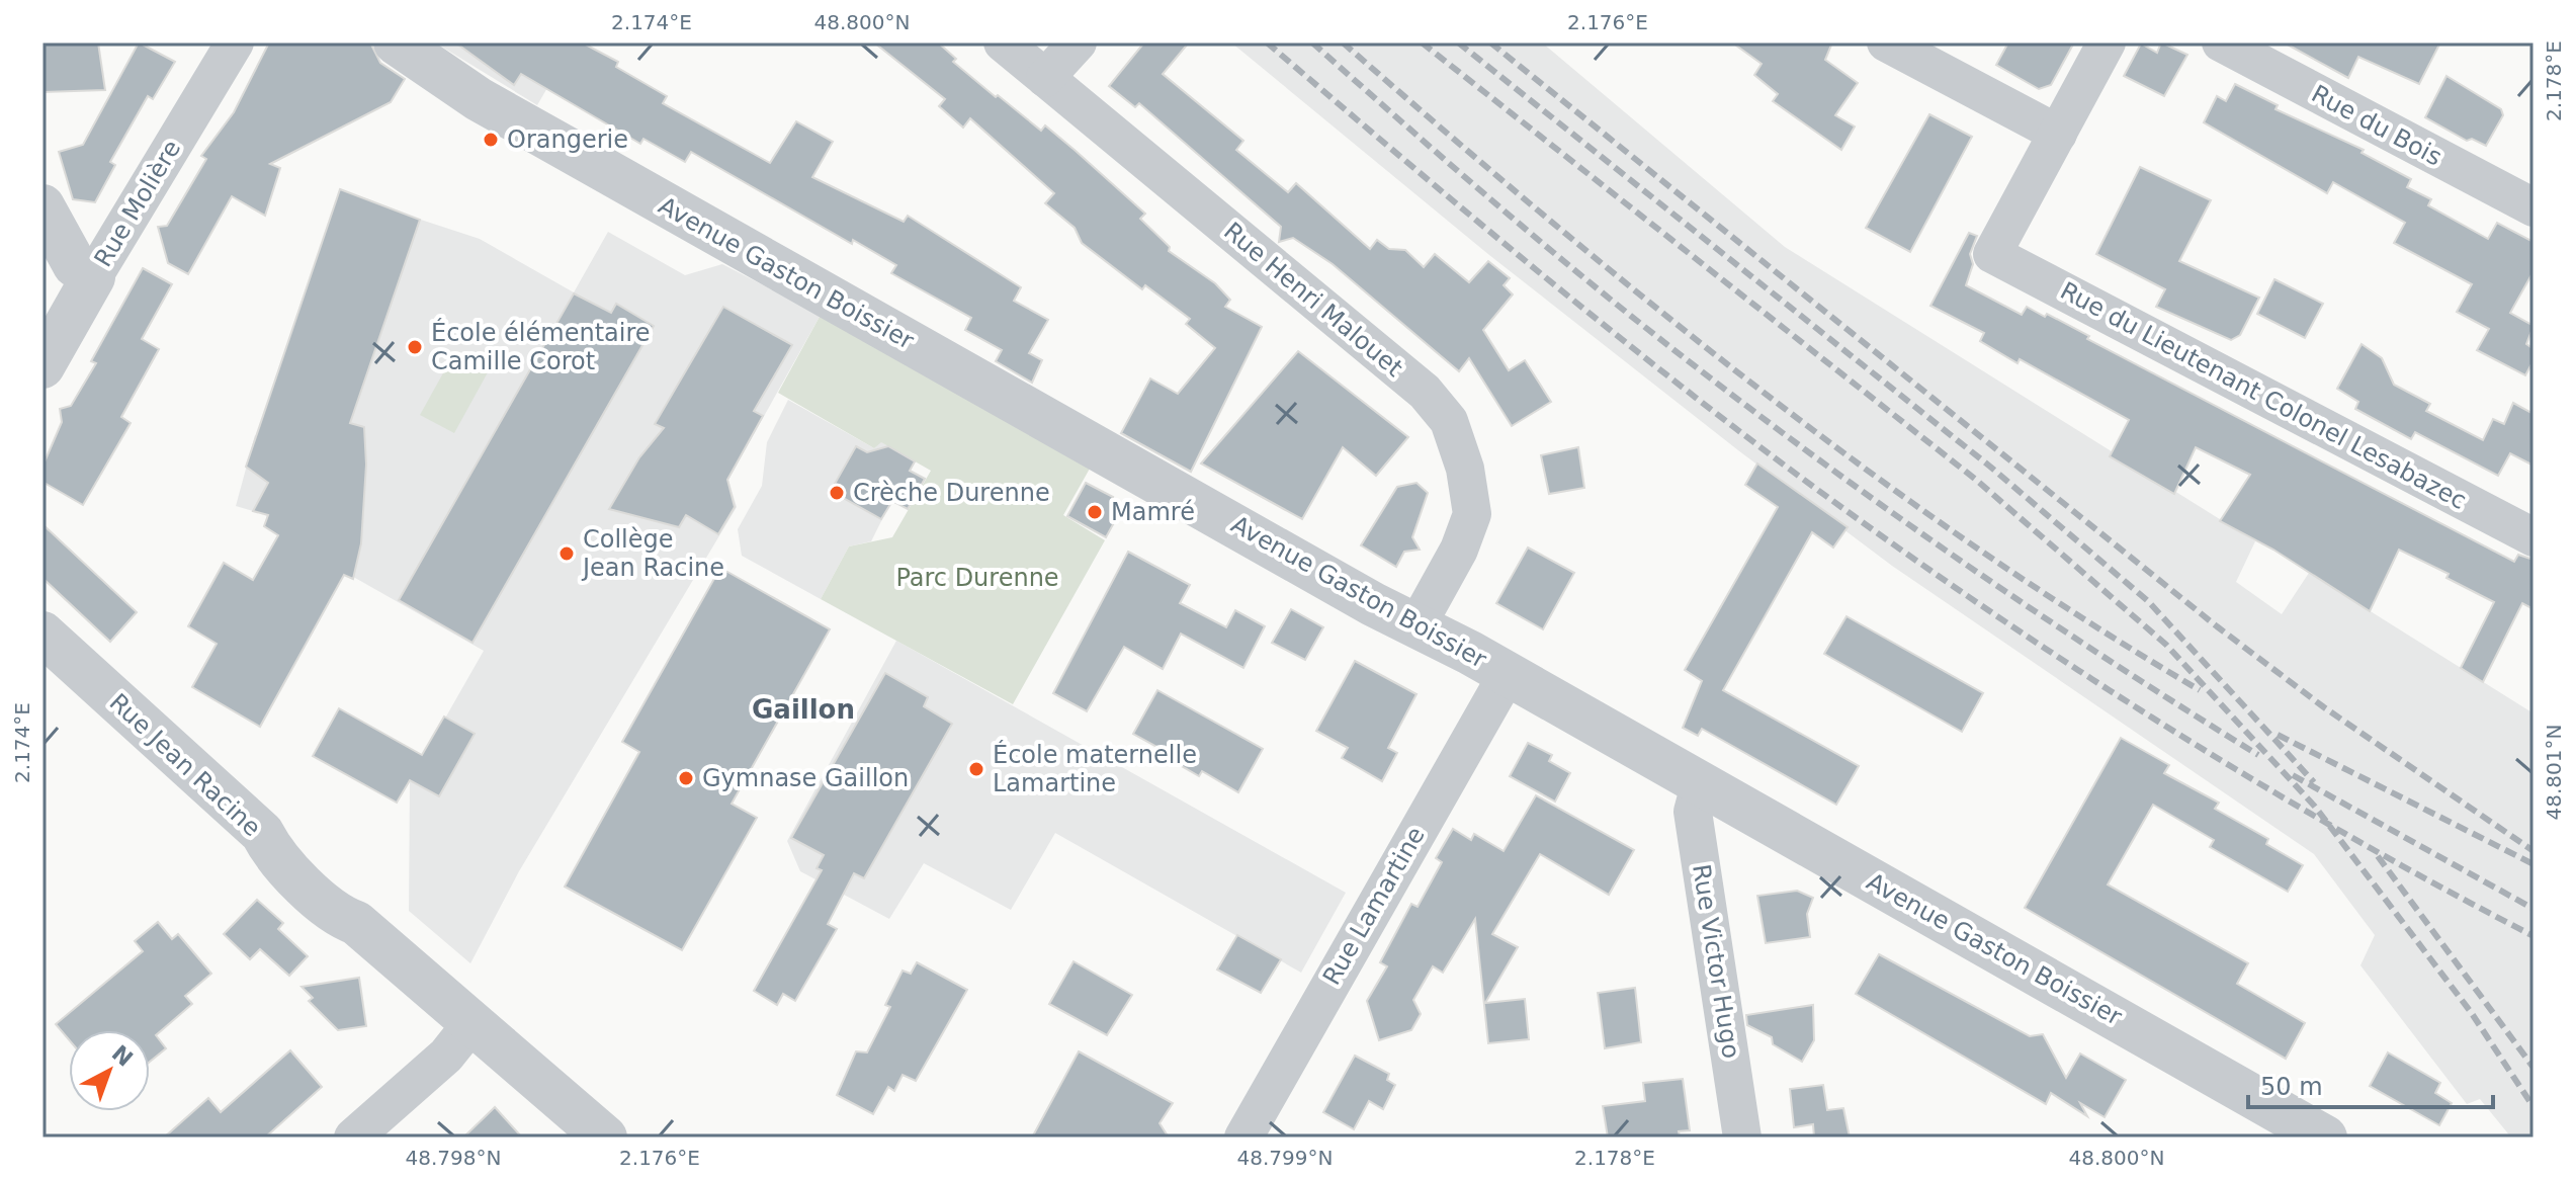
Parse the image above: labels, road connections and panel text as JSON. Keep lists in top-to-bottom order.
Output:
{
  "streets": {
    "street": [
      "Rue du Bois",
      "Rue Molière",
      "Avenue Gaston Boissier",
      "Rue Henri Malouet",
      "Rue du Lieutenant Colonel Lesabazec",
      "Rue Jean Racine",
      "Rue Lamartine",
      "Rue Victor Hugo"
    ]
  },
  "crossings": [
    ["Avenue Gaston Boissier", "Rue Henri Malouet"],
    ["Avenue Gaston Boissier", "Rue Lamartine"],
    ["Avenue Gaston Boissier", "Rue Victor Hugo"]
  ],
  "districts": ["Gaillon"],
  "parks": ["Parc Durenne"],
  "places": [
    "Orangerie",
    "École élémentaire Camille Corot",
    "Crèche Durenne",
    "Mamré",
    "Collège Jean Racine",
    "École maternelle Lamartine",
    "Gymnase Gaillon"
  ],
  "scale_bar": "50 m",
  "north": "top right",
  "coordinates": [
    "2.174°E",
    "48.800°N",
    "2.176°E",
    "2.178°E",
    "48.801°N",
    "48.798°N",
    "48.799°N"
  ]
}
